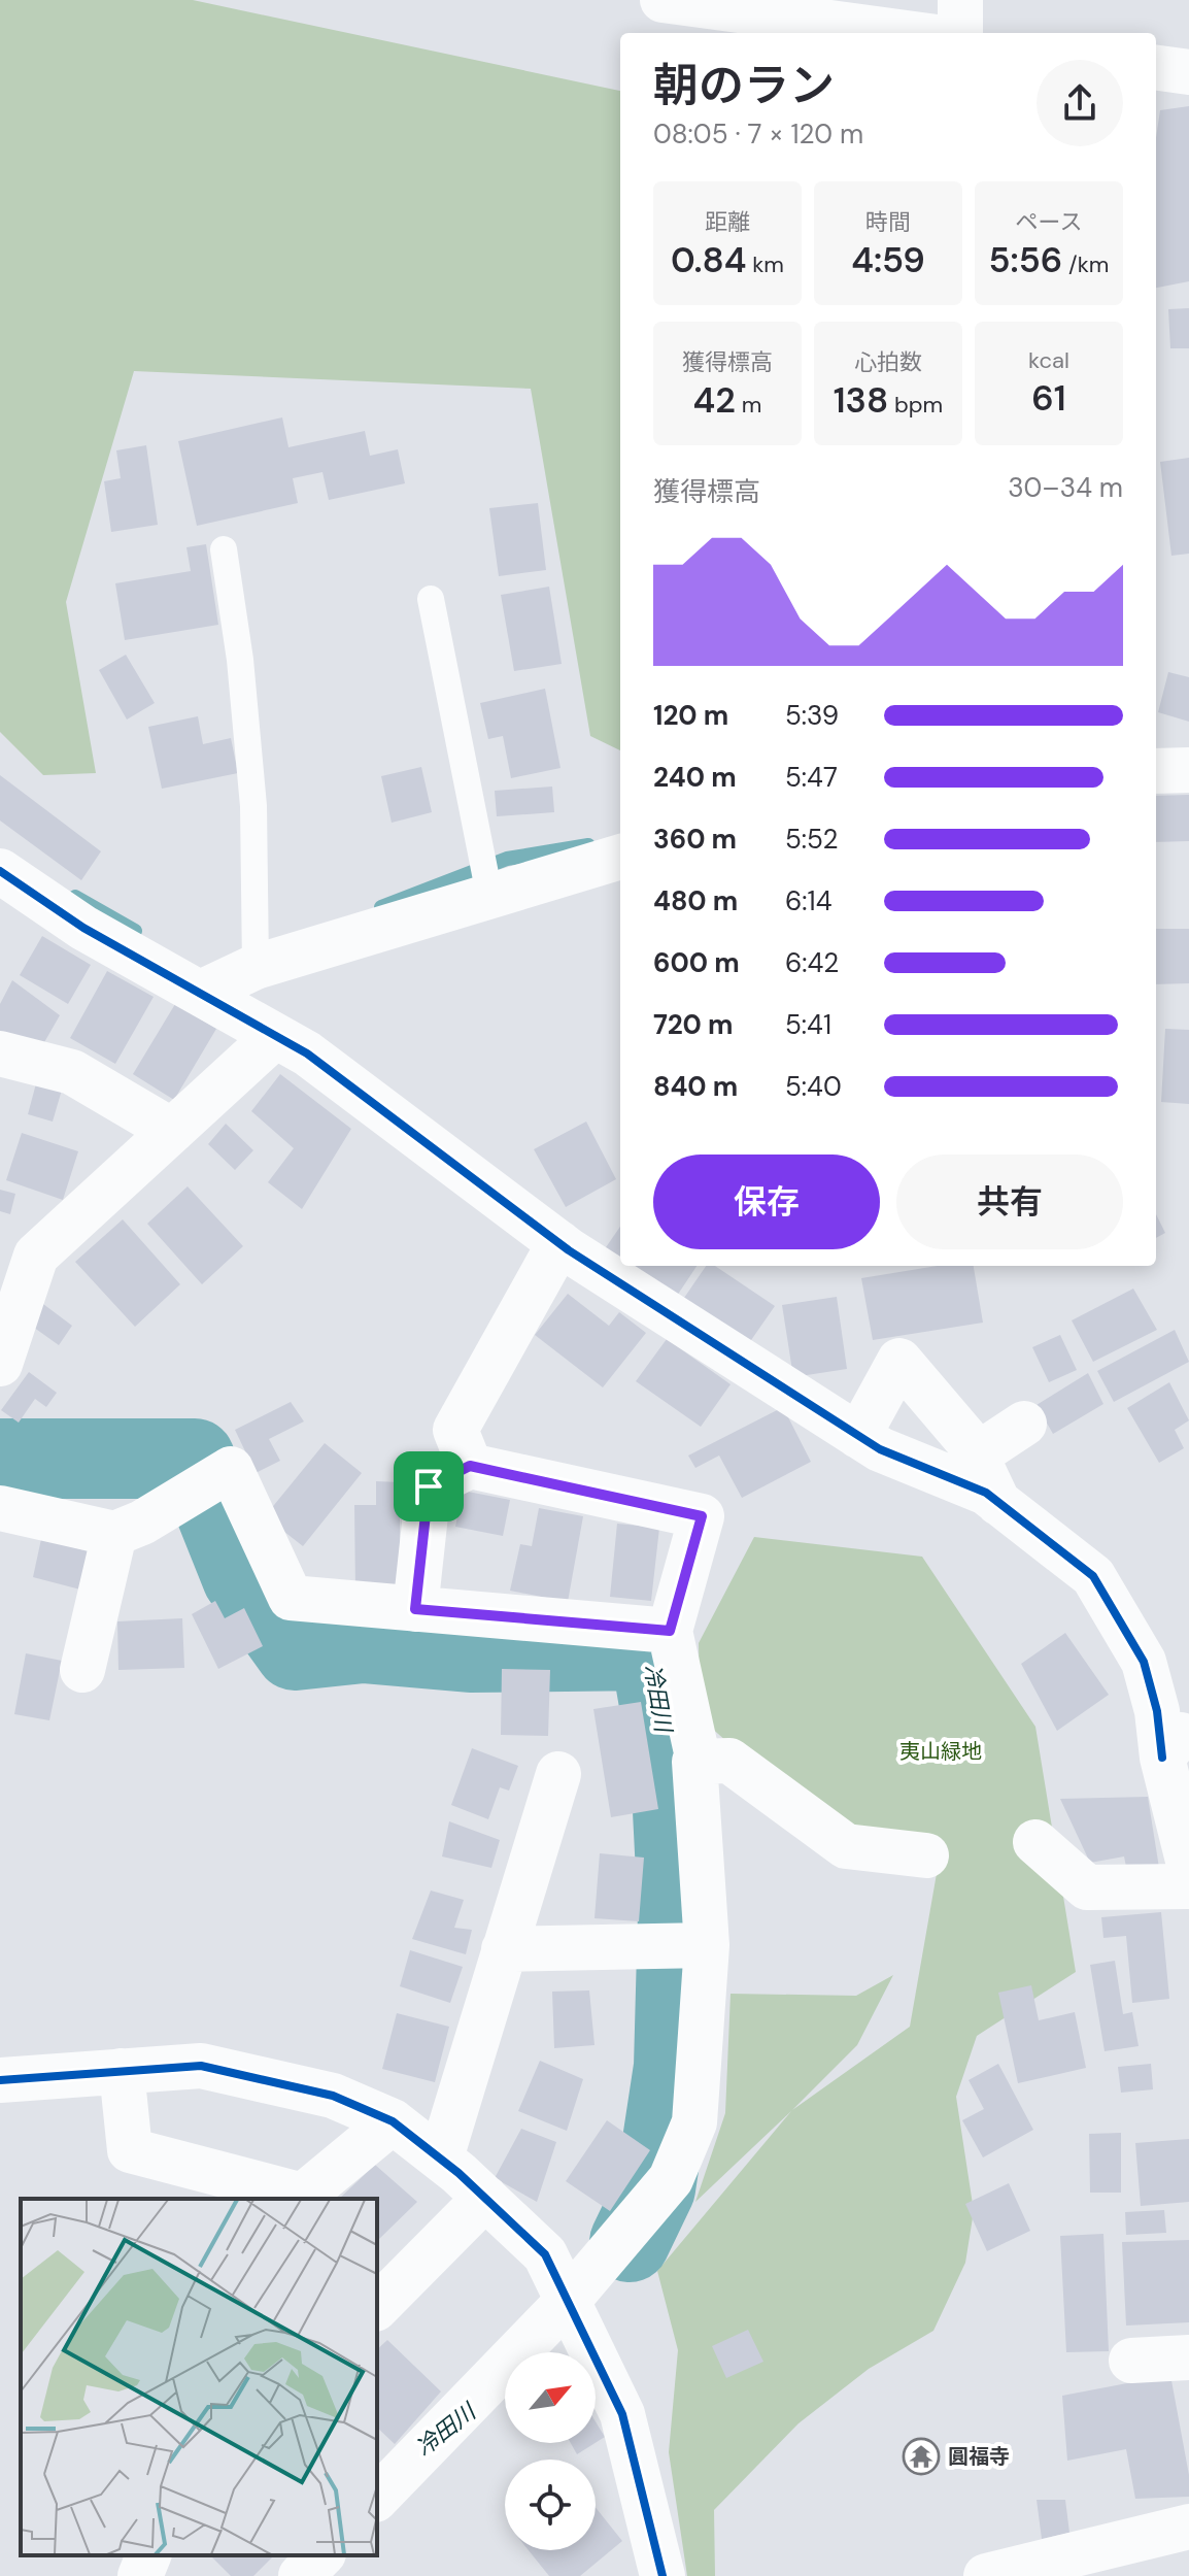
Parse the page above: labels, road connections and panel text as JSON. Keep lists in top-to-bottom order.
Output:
{
  "water": ["冷田川"],
  "parks": ["夷山緑地"],
  "places": {
    "temple": ["圓福寺"]
  },
  "north": "top right",
  "page": {
    "heading": ["朝のラン", "08:05 · 7 × 120 m"],
    "stats": [
      ["距離", "0.84 km"],
      ["時間", "4:59"],
      ["ペース", "5:56 /km"],
      ["獲得標高", "42 m"],
      ["心拍数", "138 bpm"],
      ["kcal", "61"]
    ],
    "chart": ["獲得標高", "30–34 m"],
    "list": [
      {
        "name": "120 m",
        "note": "5:39"
      },
      {
        "name": "240 m",
        "note": "5:47"
      },
      {
        "name": "360 m",
        "note": "5:52"
      },
      {
        "name": "480 m",
        "note": "6:14"
      },
      {
        "name": "600 m",
        "note": "6:42"
      },
      {
        "name": "720 m",
        "note": "5:41"
      },
      {
        "name": "840 m",
        "note": "5:40"
      }
    ],
    "buttons": ["保存", "共有"]
  }
}
